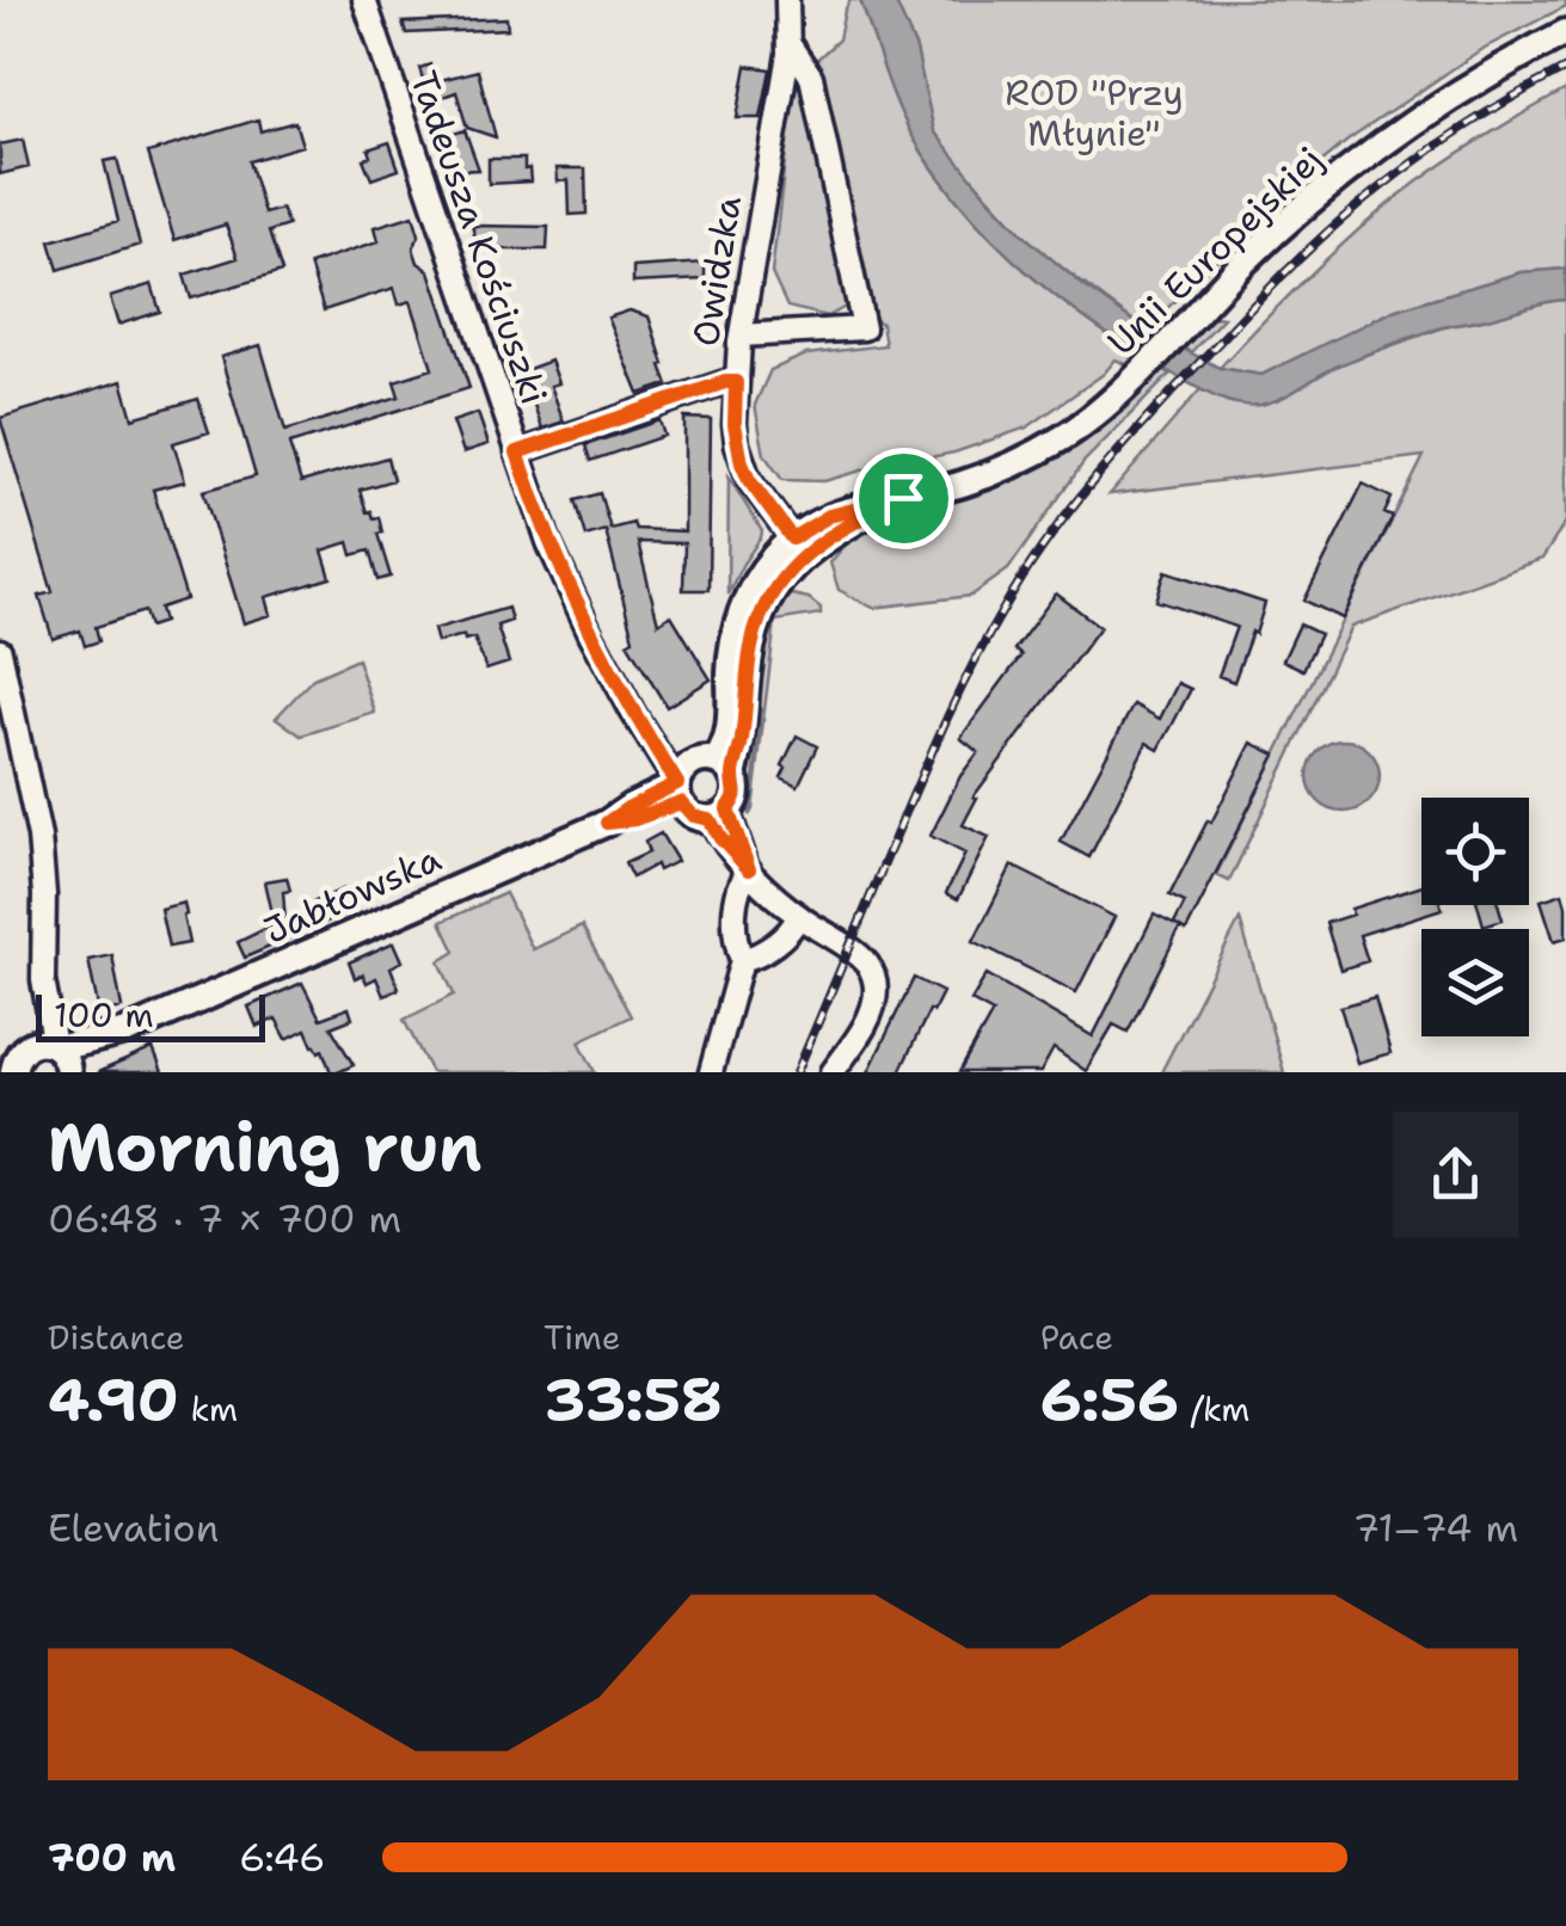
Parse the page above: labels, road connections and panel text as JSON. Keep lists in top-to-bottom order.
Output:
{
  "streets": {
    "main road": ["Unii Europejskiej", "Jabłowska"],
    "street": ["Tadeusza Kościuszki", "Owidzka"]
  },
  "crossings": [
    ["Tadeusza Kościuszki", "Jabłowska"],
    ["Unii Europejskiej", "Owidzka"]
  ],
  "parks": ["ROD \"Przy Młynie\""],
  "scale_bar": "100 m",
  "page": {
    "scale": "100 m",
    "heading": ["Morning run", "06:48 · 7 × 700 m"],
    "stats": [
      ["Distance", "4.90 km"],
      ["Time", "33:58"],
      ["Pace", "6:56 /km"]
    ],
    "chart": ["Elevation", "71–74 m"],
    "list": [
      {
        "name": "700 m",
        "note": "6:46"
      }
    ]
  }
}
